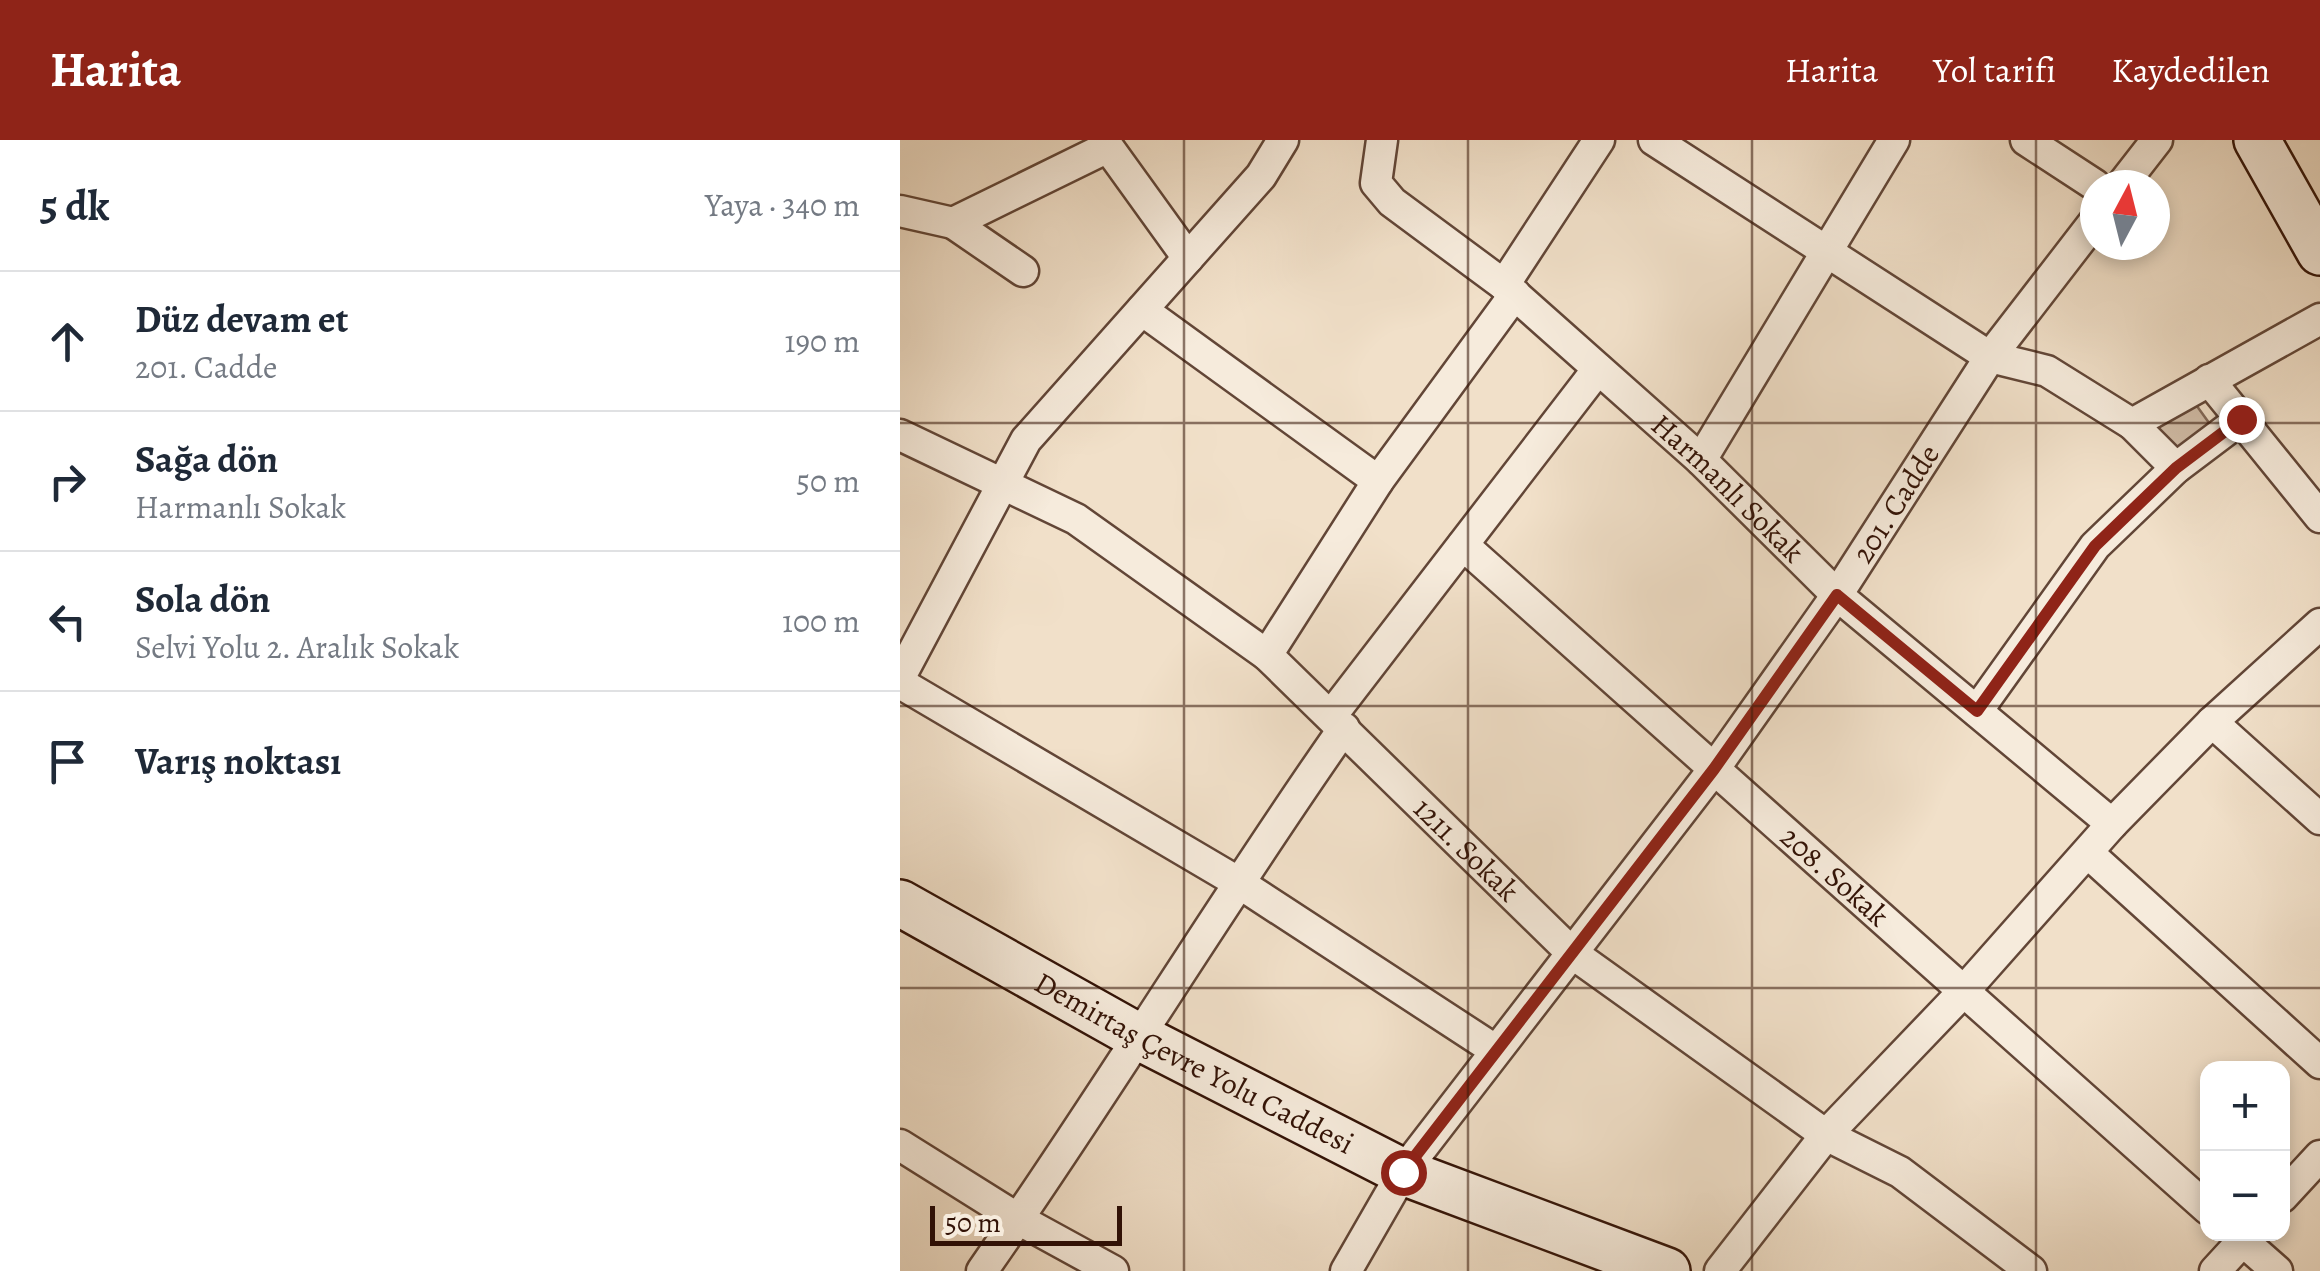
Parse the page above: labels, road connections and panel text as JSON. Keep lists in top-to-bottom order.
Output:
{
  "streets": {
    "main road": ["Demirtaş Çevre Yolu Caddesi"],
    "street": [
      "Harmanlı Sokak",
      "201. Cadde",
      "1211. Sokak",
      "208. Sokak"
    ]
  },
  "crossings": [
    ["Harmanlı Sokak", "201. Cadde"],
    ["201. Cadde", "1211. Sokak"],
    ["201. Cadde", "208. Sokak"],
    ["201. Cadde", "Demirtaş Çevre Yolu Caddesi"]
  ],
  "scale_bar": "50 m",
  "north": "top",
  "page": {
    "header": "Harita",
    "nav": ["Harita", "Yol tarifi", "Kaydedilen"],
    "heading": ["5 dk", "Yaya · 340 m"],
    "list": [
      ["Düz devam et", "201. Cadde", "190 m"],
      ["Sağa dön", "Harmanlı Sokak", "50 m"],
      ["Sola dön", "Selvi Yolu 2. Aralık Sokak", "100 m"],
      "Varış noktası"
    ],
    "map_buttons": ["+", "−"],
    "scale": "50 m"
  }
}
